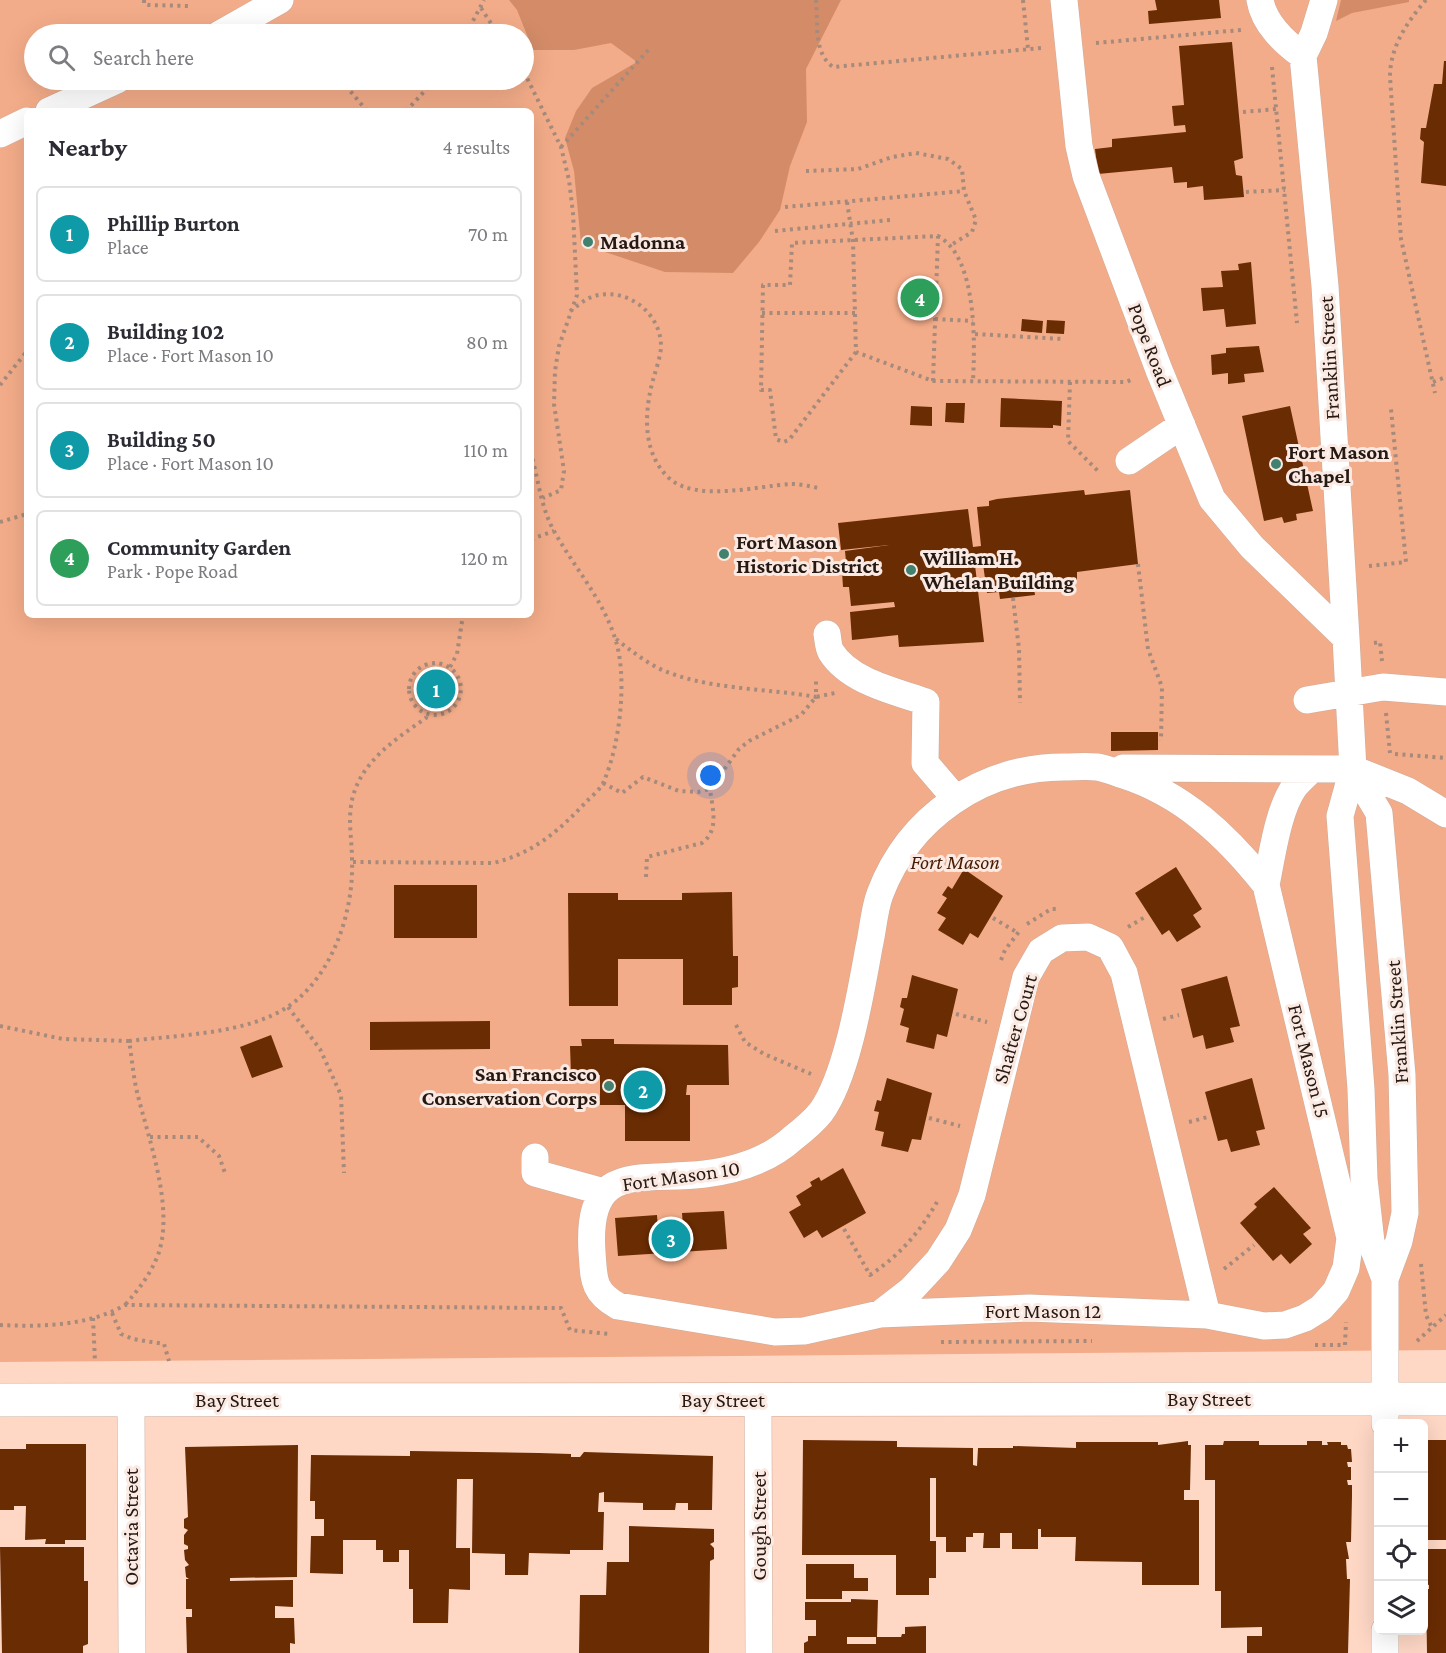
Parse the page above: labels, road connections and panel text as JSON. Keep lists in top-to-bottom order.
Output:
{
  "streets": {
    "main road": ["Bay Street"],
    "street": [
      "Pope Road",
      "Franklin Street",
      "Shafter Court",
      "Fort Mason 15",
      "Fort Mason 10",
      "Fort Mason 12",
      "Gough Street",
      "Octavia Street"
    ]
  },
  "crossings": [
    ["Pope Road", "Franklin Street"],
    ["Franklin Street", "Fort Mason 10"],
    ["Franklin Street", "Bay Street"],
    ["Shafter Court", "Fort Mason 10"],
    ["Shafter Court", "Fort Mason 12"],
    ["Fort Mason 15", "Fort Mason 12"],
    ["Fort Mason 10", "Fort Mason 12"],
    ["Bay Street", "Gough Street"],
    ["Bay Street", "Octavia Street"]
  ],
  "parks": ["Fort Mason"],
  "places": [
    "Madonna",
    "Fort Mason Chapel",
    "Fort Mason Historic District",
    "William H. Whelan Building",
    "San Francisco Conservation Corps"
  ],
  "page": {
    "search": "Search here",
    "heading": ["Nearby", "4 results"],
    "list": [
      {
        "mark": "1",
        "name": "Phillip Burton",
        "note": "Place",
        "value": "70 m"
      },
      {
        "mark": "2",
        "name": "Building 102",
        "note": "Place · Fort Mason 10",
        "value": "80 m"
      },
      {
        "mark": "3",
        "name": "Building 50",
        "note": "Place · Fort Mason 10",
        "value": "110 m"
      },
      {
        "mark": "4",
        "name": "Community Garden",
        "note": "Park · Pope Road",
        "value": "120 m"
      }
    ],
    "pins": [
      "4",
      "1",
      "2",
      "3"
    ],
    "map_buttons": ["+", "−"]
  }
}
